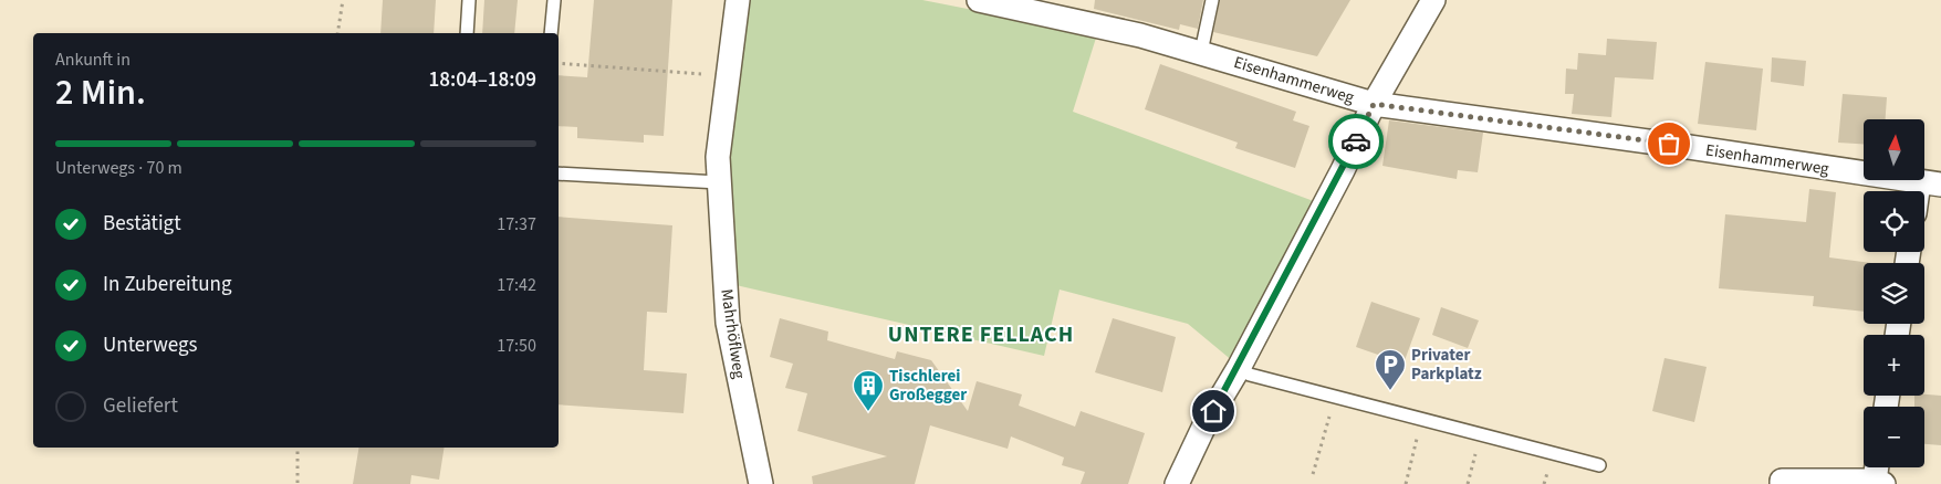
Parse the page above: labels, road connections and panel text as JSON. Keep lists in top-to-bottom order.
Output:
{
  "streets": {
    "street": ["Eisenhammerweg", "Mahrhöflweg"]
  },
  "districts": ["UNTERE FELLACH"],
  "places": {
    "parking": ["Privater Parkplatz"],
    "building": ["Tischlerei Großegger"]
  },
  "north": "top",
  "page": {
    "heading": ["2 Min.", "Ankunft in", "18:04–18:09"],
    "map_buttons": ["+", "−"],
    "bar": "Unterwegs · 70 m",
    "list": [
      ["Bestätigt", "17:37"],
      ["In Zubereitung", "17:42"],
      ["Unterwegs", "17:50"],
      "Geliefert"
    ]
  }
}
